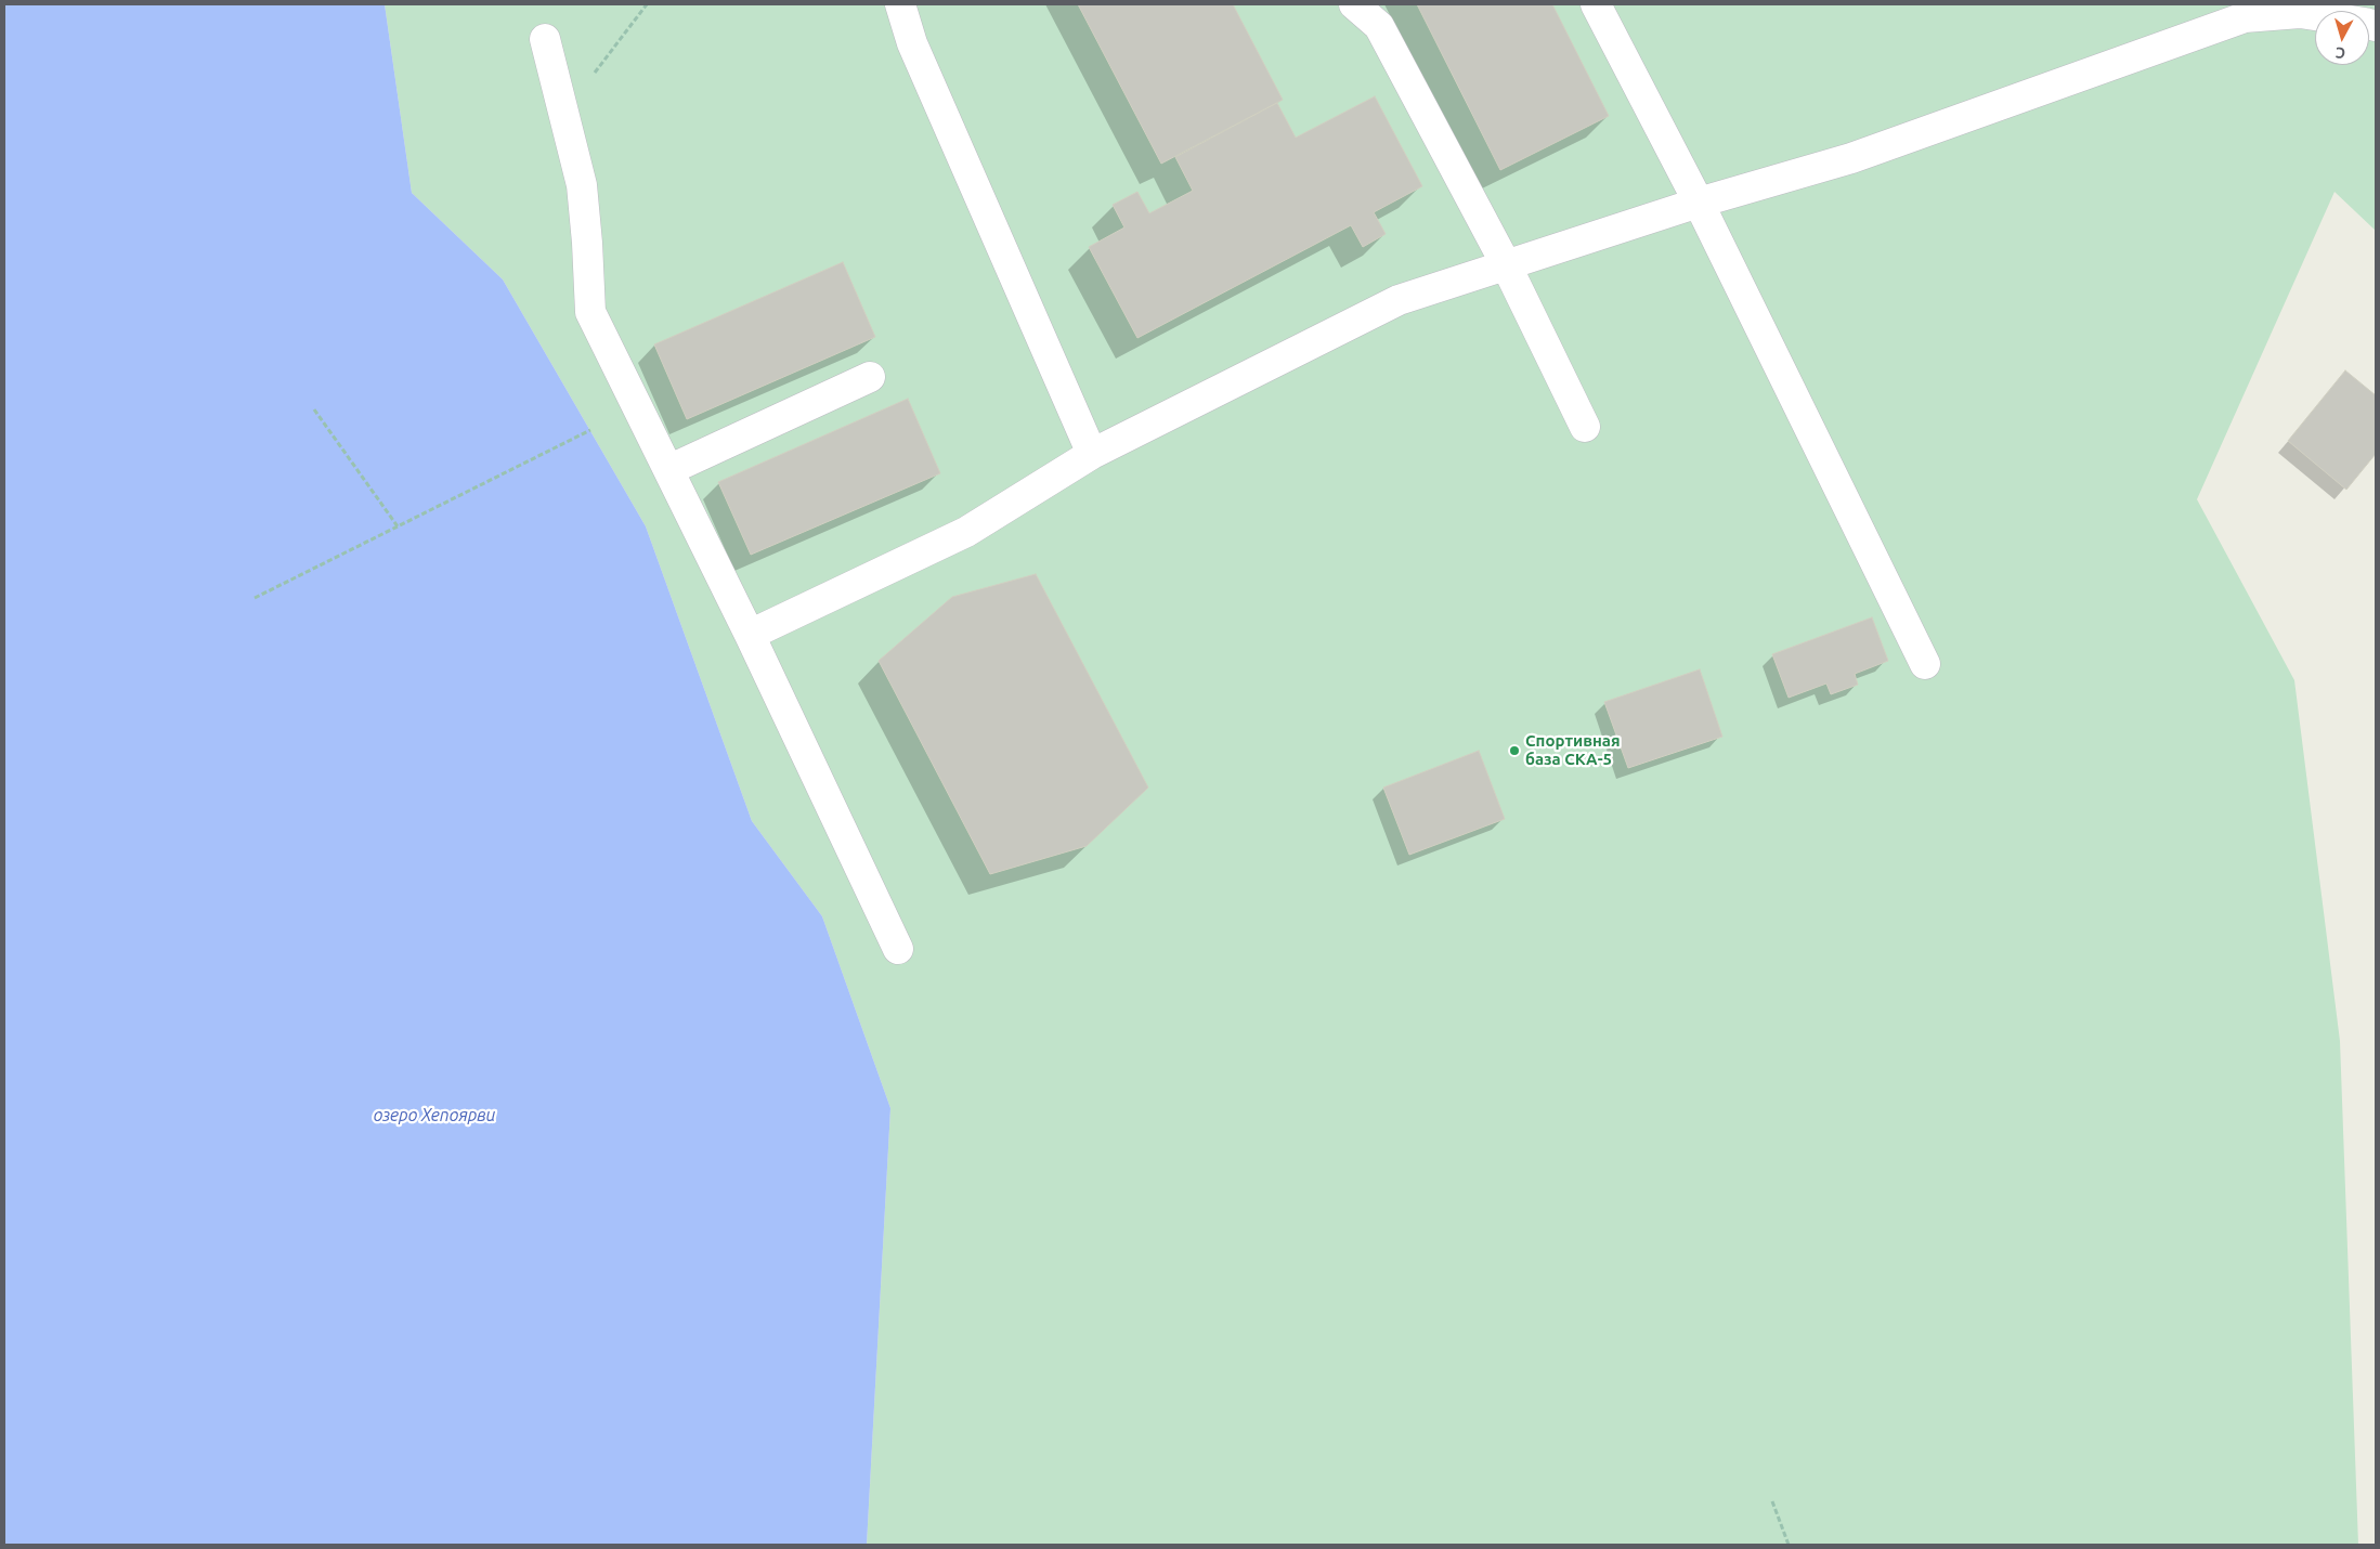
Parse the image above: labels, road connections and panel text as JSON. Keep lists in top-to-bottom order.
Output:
{
  "water": ["озеро Хепоярви"],
  "places": ["Спортивная база СКА-5"],
  "north": "bottom"
}
